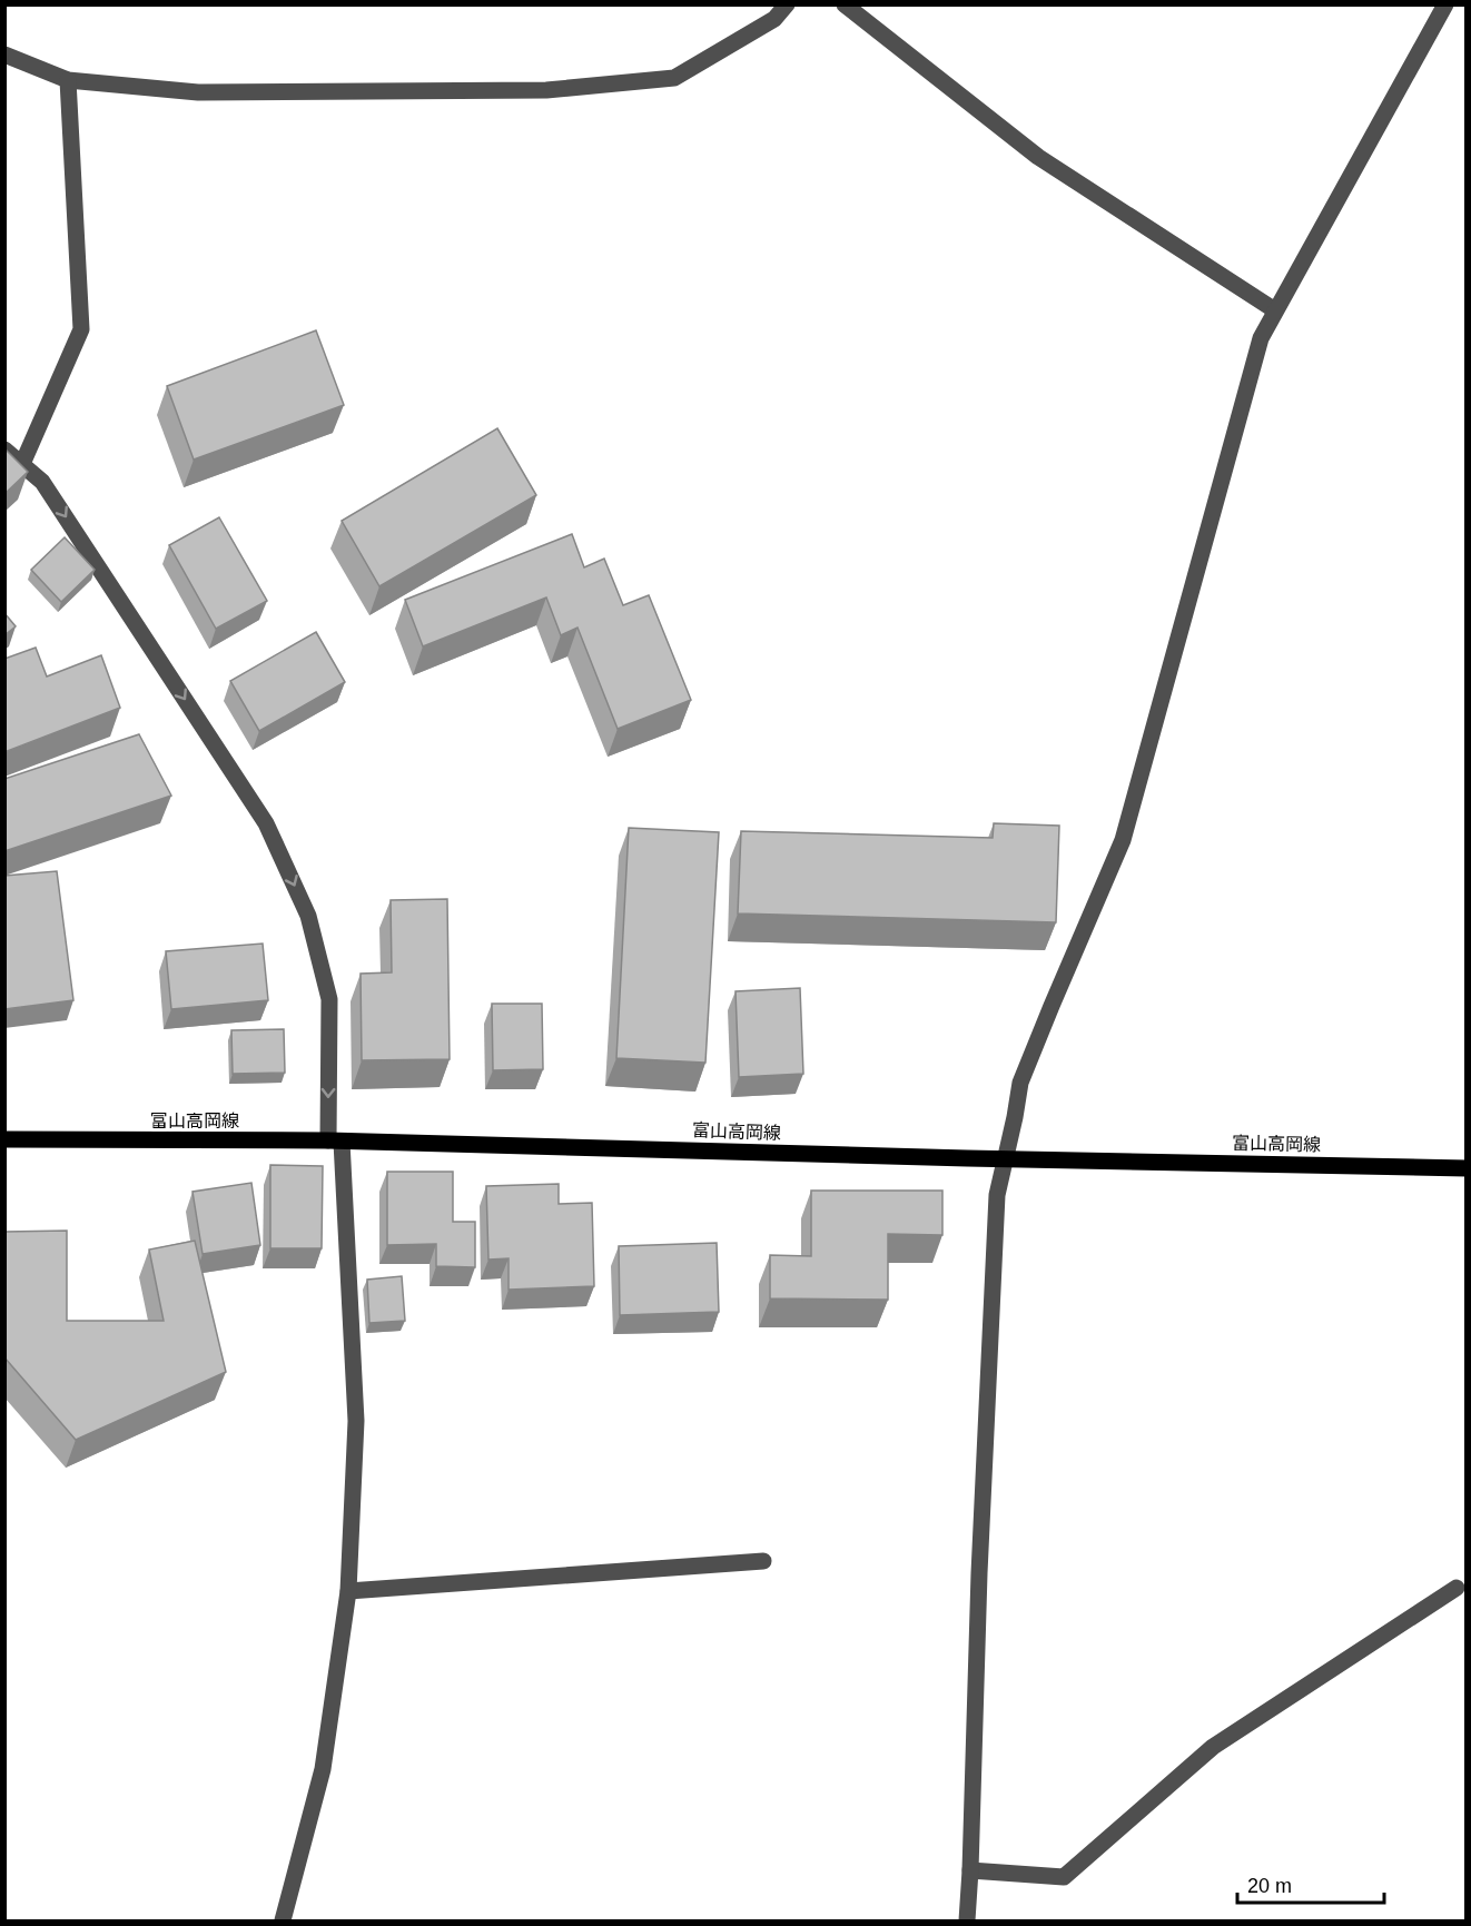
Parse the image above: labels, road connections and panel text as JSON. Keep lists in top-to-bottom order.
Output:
{
  "streets": {
    "main road": ["富山高岡線"]
  },
  "scale_bar": "20 m"
}
